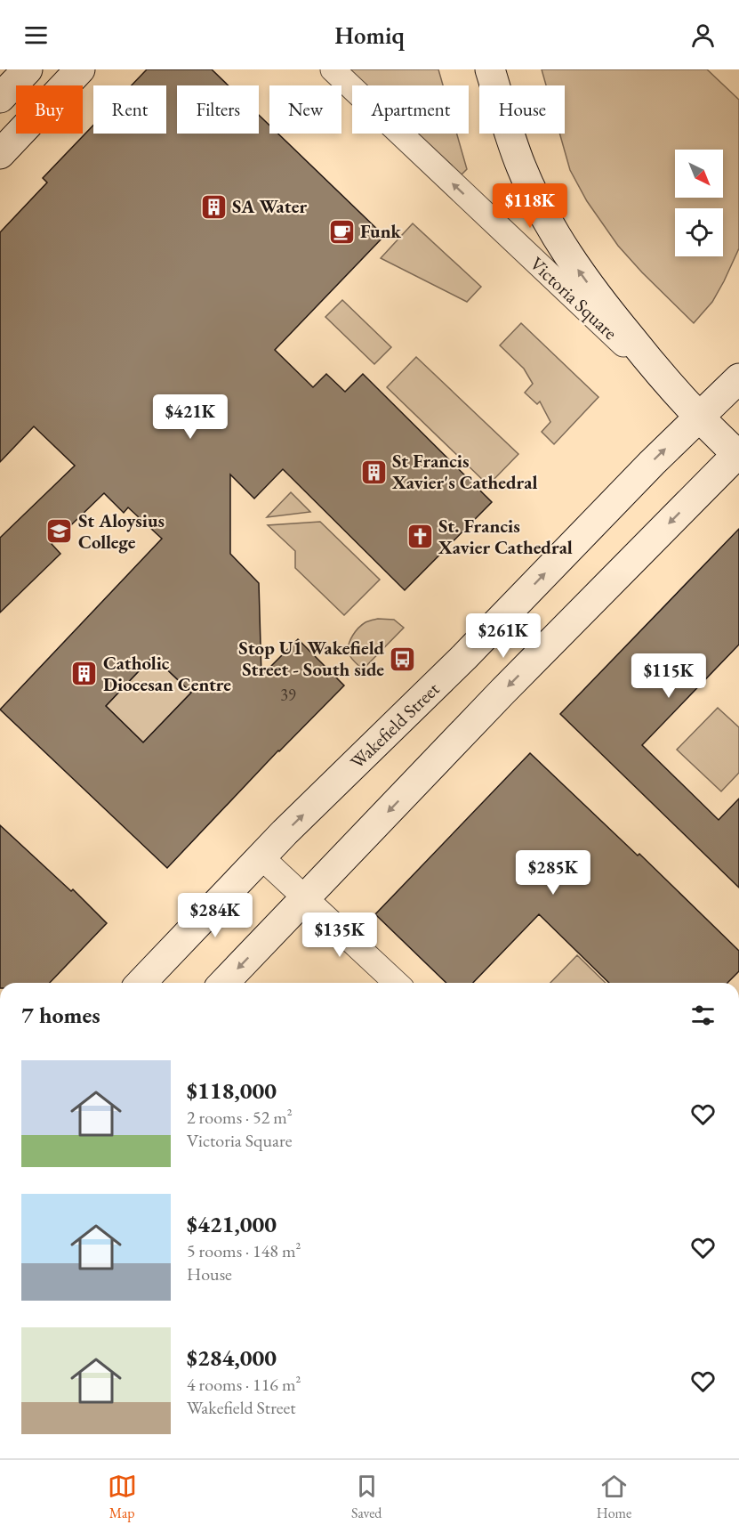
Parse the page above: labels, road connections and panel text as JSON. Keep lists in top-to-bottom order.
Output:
{
  "streets": {
    "main road": ["Victoria Square", "Wakefield Street"]
  },
  "crossings": [
    ["Victoria Square", "Wakefield Street"]
  ],
  "one_way": ["Victoria Square"],
  "places": {
    "building": ["SA Water", "St Francis Xavier's Cathedral", "Catholic Diocesan Centre"],
    "cafe": ["Funk"],
    "school or university": ["St Aloysius College"],
    "church": ["St. Francis Xavier Cathedral"],
    "bus stop": ["Stop U1 Wakefield Street - South side"]
  },
  "house_numbers": ["39"],
  "north": "bottom right",
  "page": {
    "header": "Homiq",
    "chip": [
      "Buy",
      "Rent",
      "Filters",
      "New",
      "Apartment",
      "House"
    ],
    "price": [
      "$118K",
      "$421K",
      "$261K",
      "$115K",
      "$285K",
      "$284K",
      "$135K"
    ],
    "heading": "7 homes",
    "list": [
      {
        "name": "$118,000",
        "note": "2 rooms · 52 m² · Victoria Square"
      },
      {
        "name": "$421,000",
        "note": "5 rooms · 148 m² · House"
      },
      {
        "name": "$284,000",
        "note": "4 rooms · 116 m² · Wakefield Street"
      }
    ],
    "tabs": ["Map", "Saved", "Home"]
  }
}
